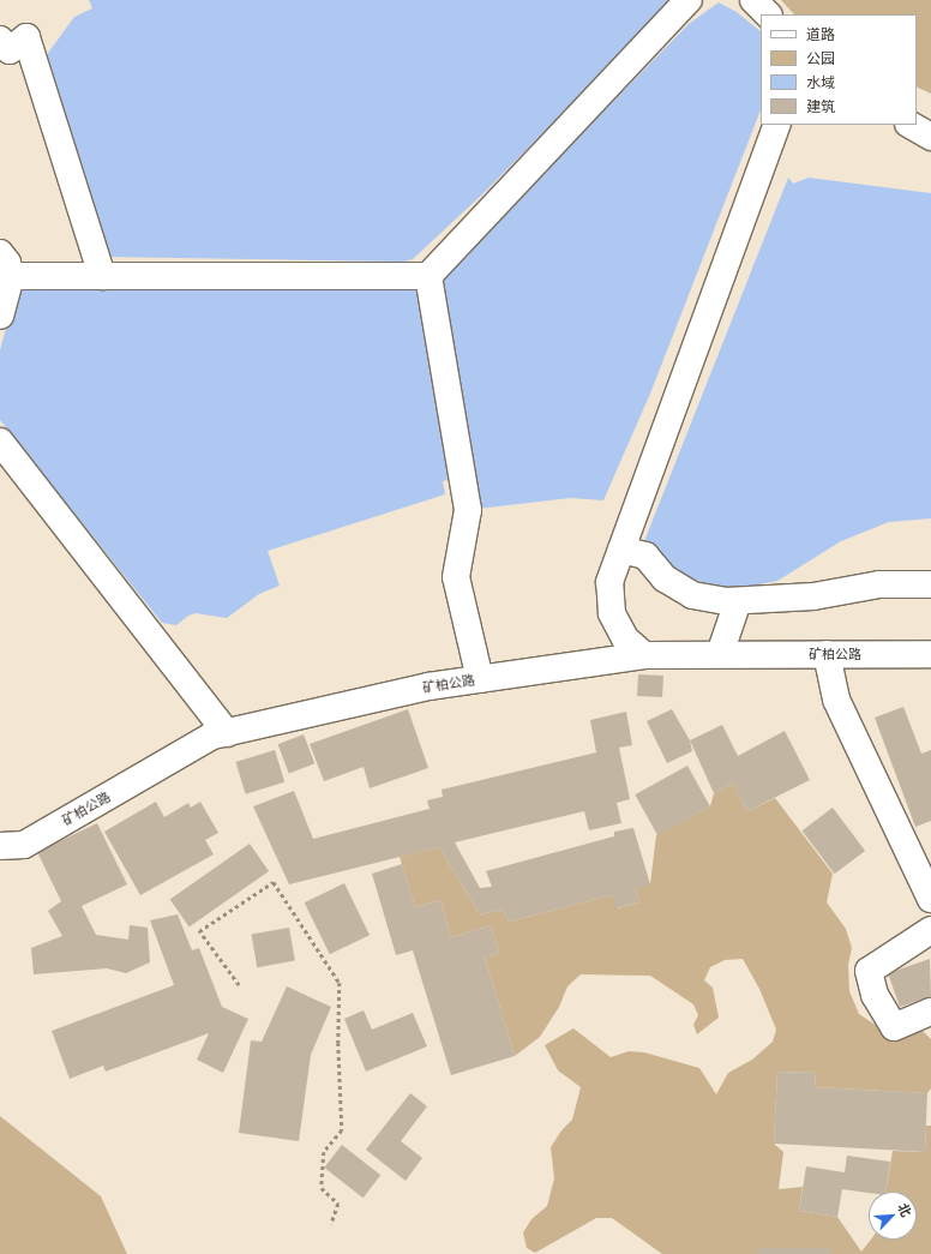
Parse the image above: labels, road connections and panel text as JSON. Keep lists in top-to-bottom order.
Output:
{
  "streets": {
    "street": ["矿柏公路"]
  },
  "legend": [
    "道路",
    "公园",
    "水域",
    "建筑"
  ],
  "north": "top right"
}
